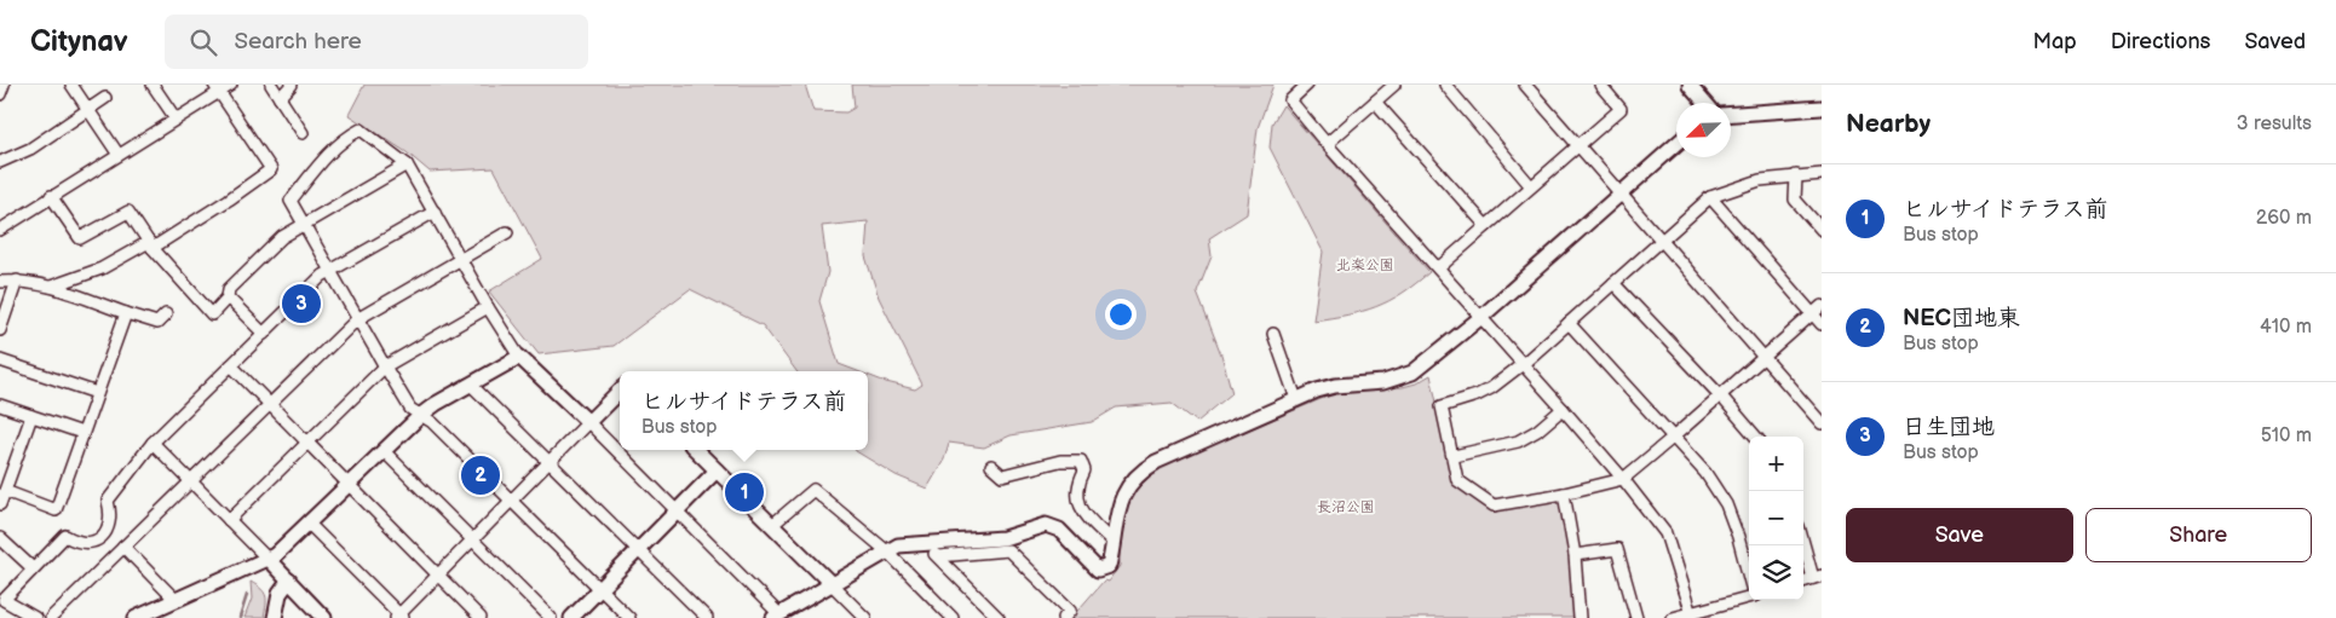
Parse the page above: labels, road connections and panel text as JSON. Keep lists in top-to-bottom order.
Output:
{
  "parks": ["北楽公園", "長沼公園"],
  "north": "bottom left",
  "page": {
    "header": "Citynav",
    "search": "Search here",
    "nav": ["Map", "Directions", "Saved"],
    "heading": ["Nearby", "3 results"],
    "list": [
      {
        "mark": "1",
        "name": "ヒルサイドテラス前",
        "note": "Bus stop",
        "value": "260 m"
      },
      {
        "mark": "2",
        "name": "NEC団地東",
        "note": "Bus stop",
        "value": "410 m"
      },
      {
        "mark": "3",
        "name": "日生団地",
        "note": "Bus stop",
        "value": "510 m"
      }
    ],
    "pins": ["3", "2", "1"],
    "popup": ["ヒルサイドテラス前", "Bus stop"],
    "map_buttons": ["+", "−"],
    "buttons": ["Save", "Share"]
  }
}
